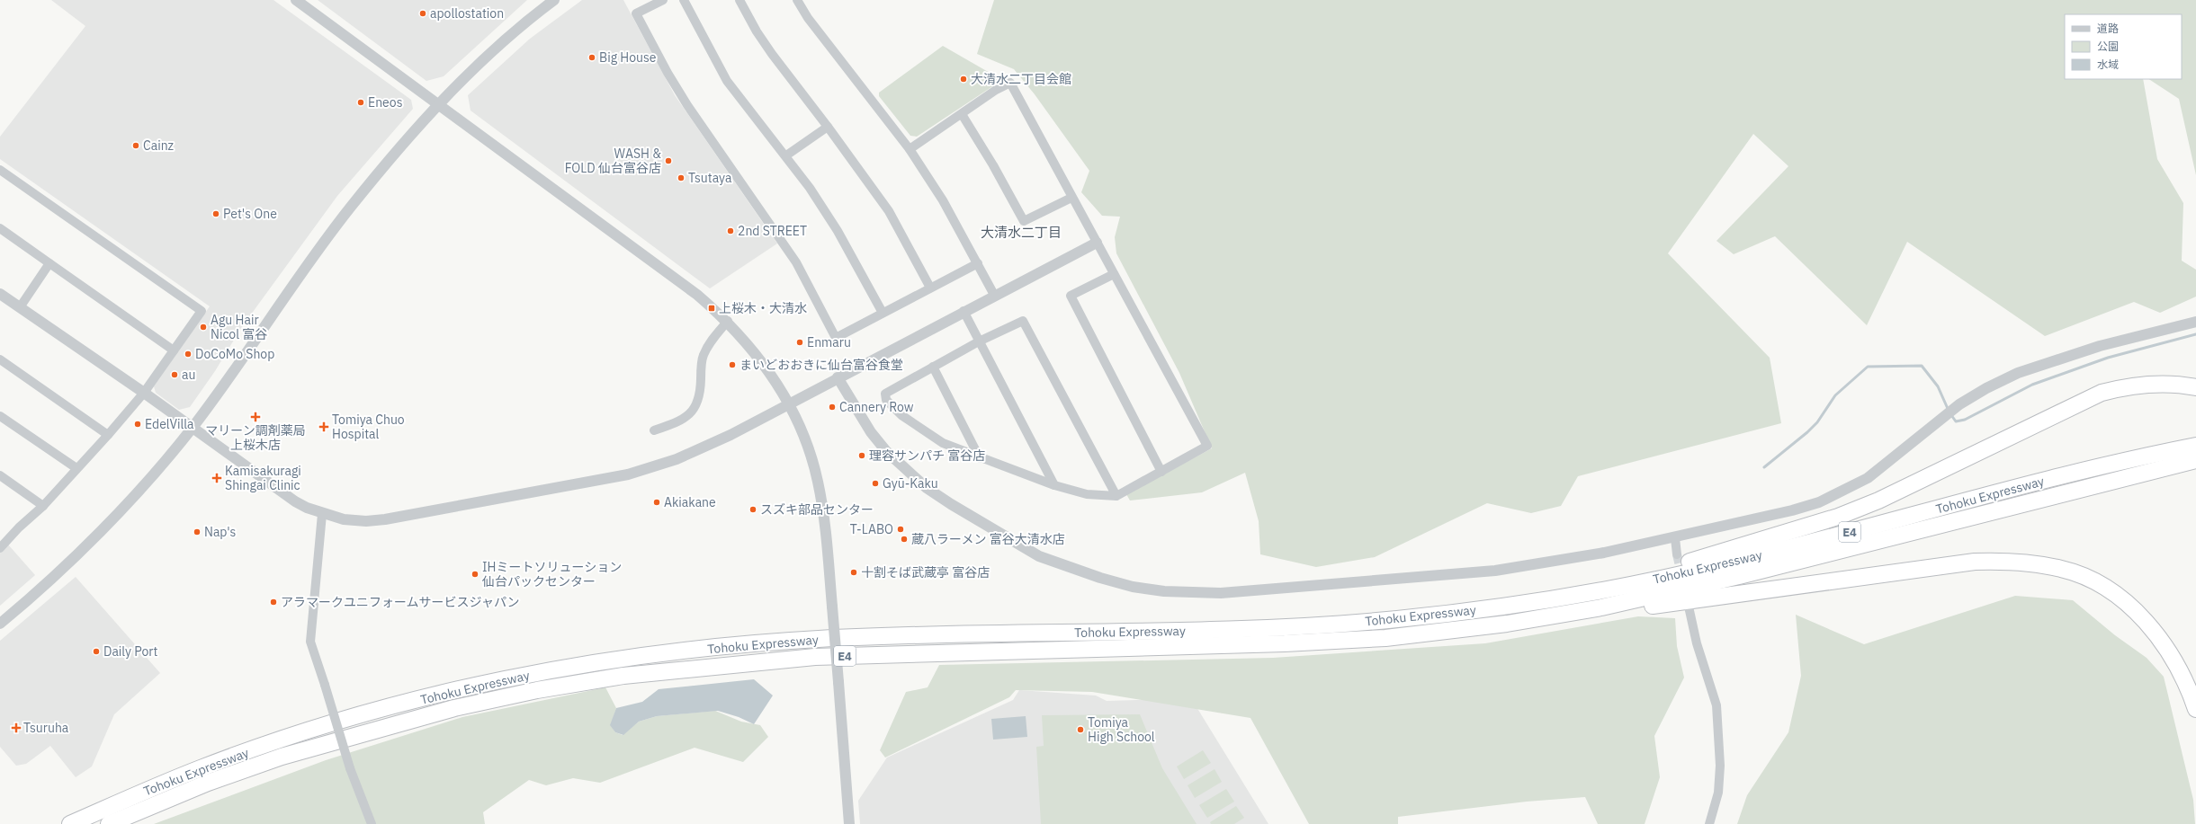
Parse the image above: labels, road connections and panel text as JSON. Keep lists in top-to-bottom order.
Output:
{
  "streets": {
    "highway": ["Tohoku Expressway", "E4"]
  },
  "districts": ["大清水二丁目"],
  "places": {
    "other": [
      "apollostation",
      "Big House",
      "大清水二丁目会館",
      "Eneos",
      "Cainz",
      "WASH & FOLD 仙台富谷店",
      "Tsutaya",
      "Pet's One",
      "2nd STREET",
      "Agu Hair Nicol 富谷",
      "Enmaru",
      "DoCoMo Shop",
      "まいどおおきに仙台富谷食堂",
      "au",
      "Cannery Row",
      "EdelVilla",
      "理容サンパチ 富谷店",
      "Gyū-Kaku",
      "Akiakane",
      "スズキ部品センター",
      "T-LABO",
      "Nap's",
      "蔵八ラーメン 富谷大清水店",
      "十割そば武蔵亭 富谷店",
      "IHミートソリューション 仙台パックセンター",
      "アラマークユニフォームサービスジャパン",
      "Daily Port",
      "Tomiya High School"
    ],
    "transit": ["上桜木・大清水"],
    "health": [
      "マリーン調剤薬局 上桜木店",
      "Tomiya Chuo Hospital",
      "Kamisakuragi Shingai Clinic",
      "Tsuruha"
    ]
  },
  "legend": ["道路", "公園", "水域"]
}
